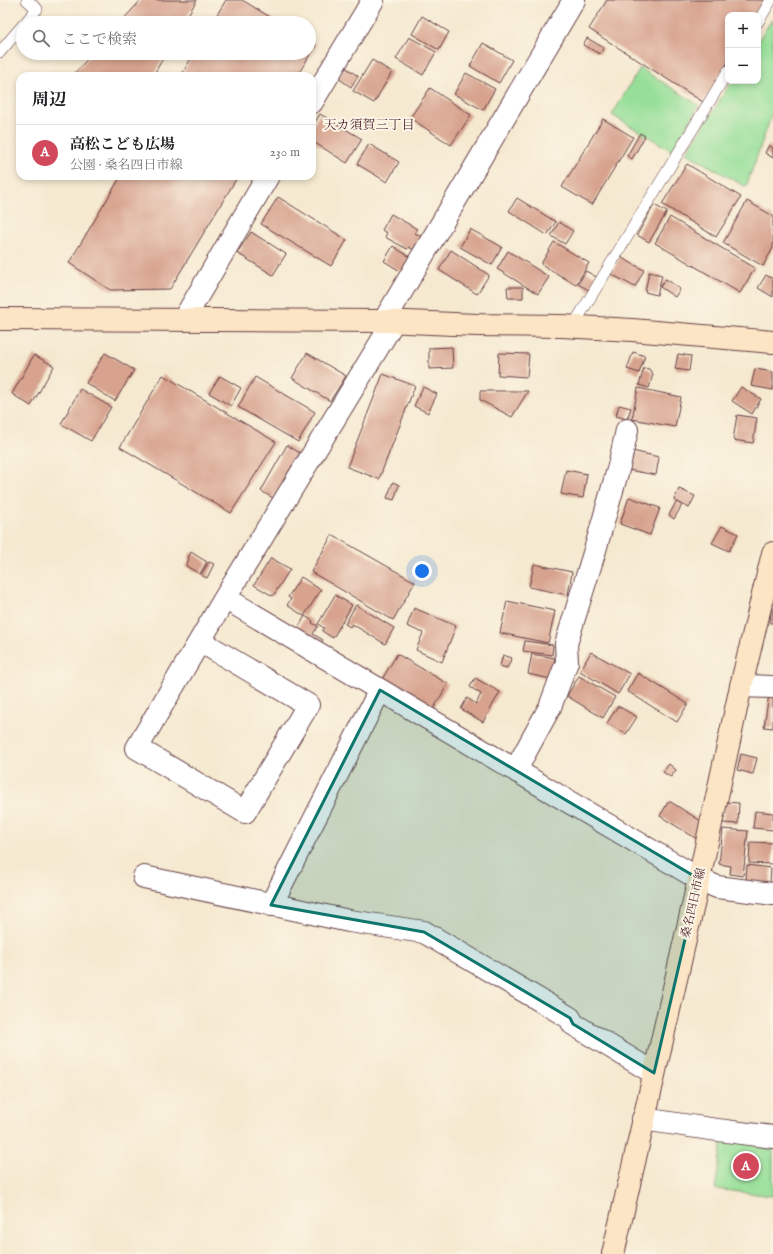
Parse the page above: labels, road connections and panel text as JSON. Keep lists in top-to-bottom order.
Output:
{
  "streets": {
    "street": ["桑名四日市線"]
  },
  "districts": ["天カ須賀三丁目"],
  "page": {
    "map_buttons": ["+", "−"],
    "search": "ここで検索",
    "heading": "周辺",
    "list": [
      {
        "mark": "A",
        "name": "高松こども広場",
        "note": "公園 · 桑名四日市線",
        "value": "230 m"
      }
    ],
    "pins": "A"
  }
}
